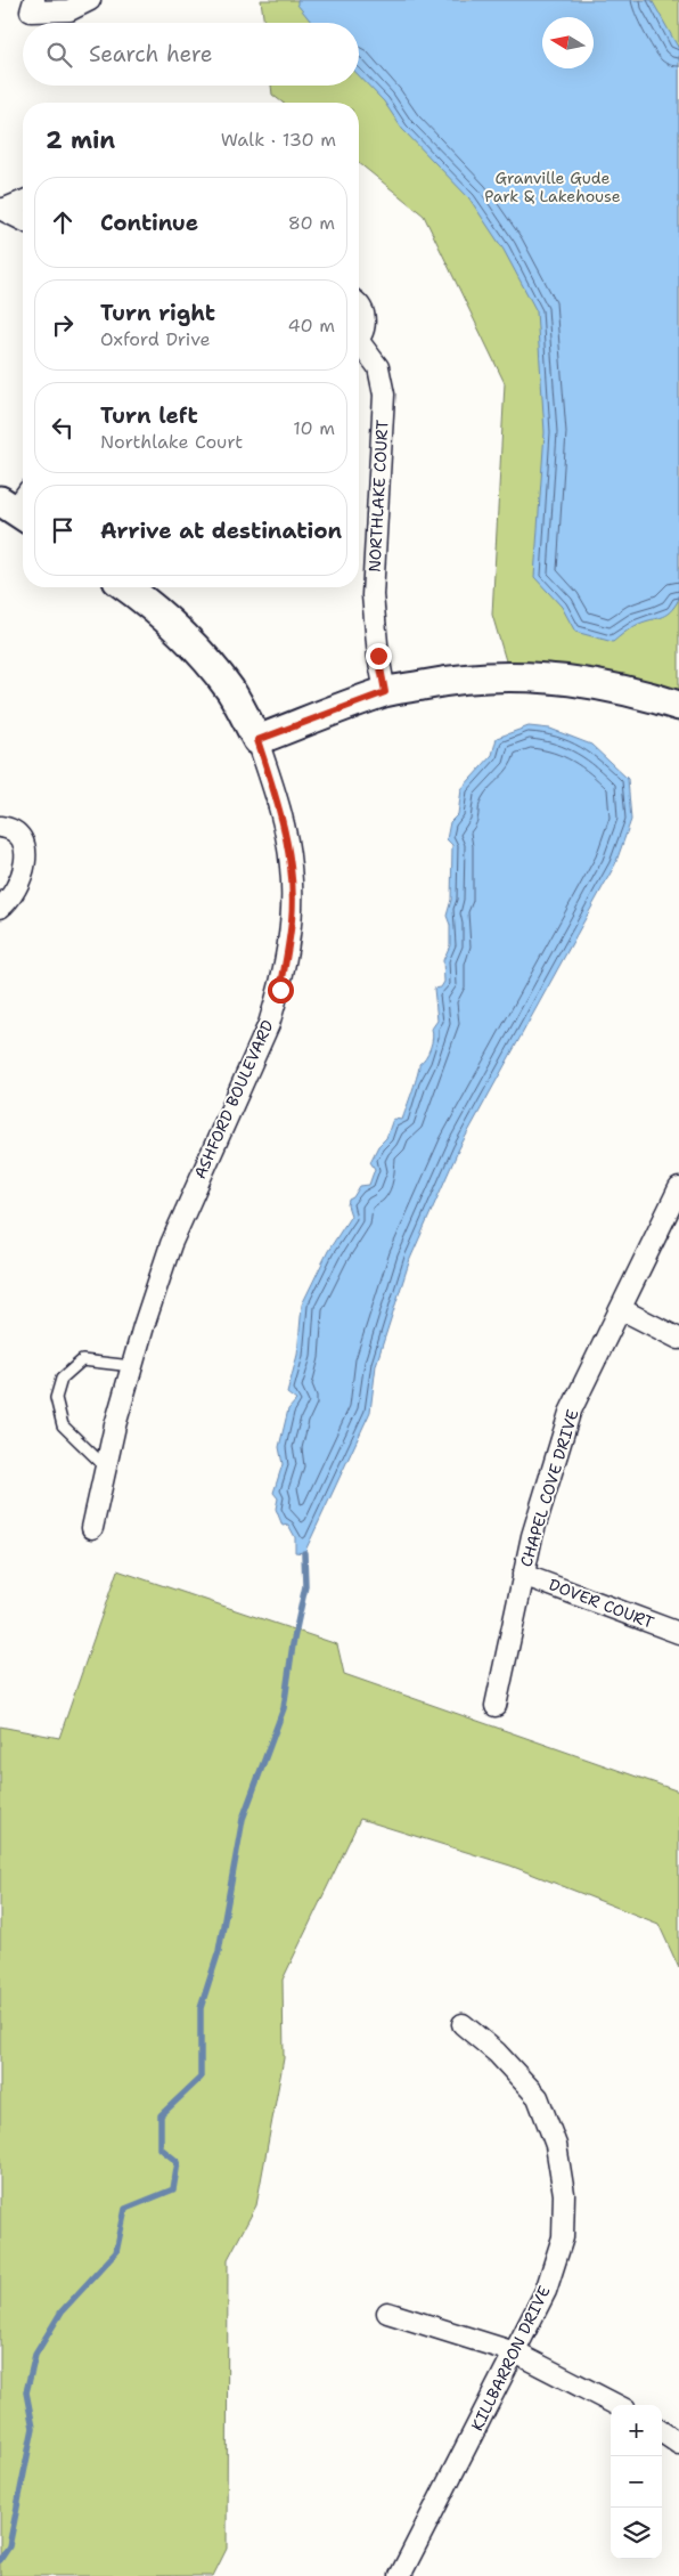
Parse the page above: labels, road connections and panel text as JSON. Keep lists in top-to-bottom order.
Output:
{
  "streets": {
    "street": [
      "NORTHLAKE COURT",
      "ASHFORD BOULEVARD",
      "CHAPEL COVE DRIVE",
      "DOVER COURT",
      "KILLBARRON DRIVE"
    ]
  },
  "crossings": [
    ["CHAPEL COVE DRIVE", "DOVER COURT"]
  ],
  "parks": ["Granville Gude Park & Lakehouse"],
  "north": "left",
  "page": {
    "search": "Search here",
    "heading": ["2 min", "Walk · 130 m"],
    "list": [
      ["Continue", "80 m"],
      ["Turn right", "Oxford Drive", "40 m"],
      ["Turn left", "Northlake Court", "10 m"],
      "Arrive at destination"
    ],
    "map_buttons": ["+", "−"]
  }
}
